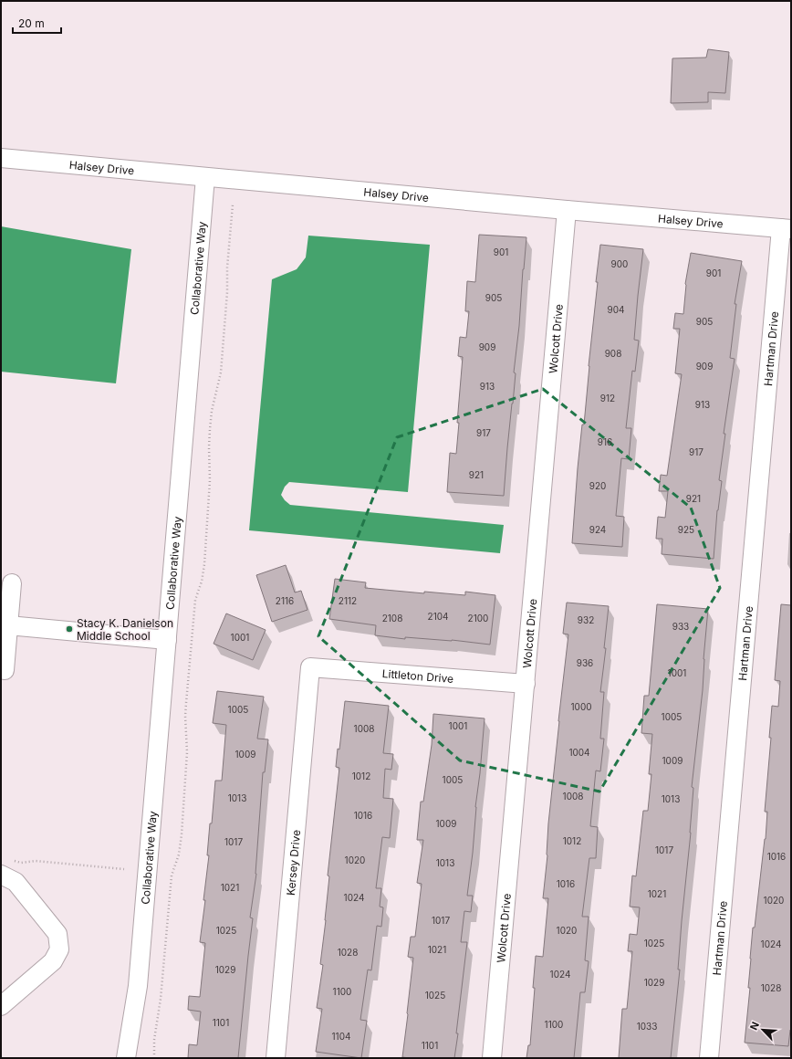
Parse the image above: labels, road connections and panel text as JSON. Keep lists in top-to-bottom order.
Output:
{
  "streets": {
    "street": [
      "Halsey Drive",
      "Collaborative Way",
      "Wolcott Drive",
      "Hartman Drive",
      "Littleton Drive",
      "Kersey Drive"
    ]
  },
  "crossings": [
    ["Halsey Drive", "Collaborative Way"],
    ["Halsey Drive", "Wolcott Drive"],
    ["Halsey Drive", "Hartman Drive"],
    ["Wolcott Drive", "Littleton Drive"],
    ["Littleton Drive", "Kersey Drive"]
  ],
  "places": ["Stacy K. Danielson Middle School"],
  "house_numbers": [
    "901",
    "900",
    "901",
    "905",
    "904",
    "905",
    "909",
    "908",
    "909",
    "913",
    "912",
    "913",
    "917",
    "916",
    "917",
    "921",
    "920",
    "921",
    "924",
    "925",
    "2116",
    "2112",
    "2104",
    "2108",
    "2100",
    "932",
    "933",
    "1001",
    "936",
    "1001",
    "1000",
    "1005",
    "1005",
    "1001",
    "1008",
    "1004",
    "1009",
    "1009",
    "1012",
    "1005",
    "1008",
    "1013",
    "1013",
    "1016",
    "1009",
    "1012",
    "1017",
    "1017",
    "1016",
    "1020",
    "1013",
    "1016",
    "1021",
    "1021",
    "1024",
    "1020",
    "1017",
    "1025",
    "1020",
    "1025",
    "1024",
    "1021",
    "1028",
    "1029",
    "1024",
    "1029",
    "1028",
    "1100",
    "1025",
    "1101",
    "1100",
    "1033",
    "1104",
    "1101"
  ],
  "scale_bar": "20 m",
  "north": "top left"
}
